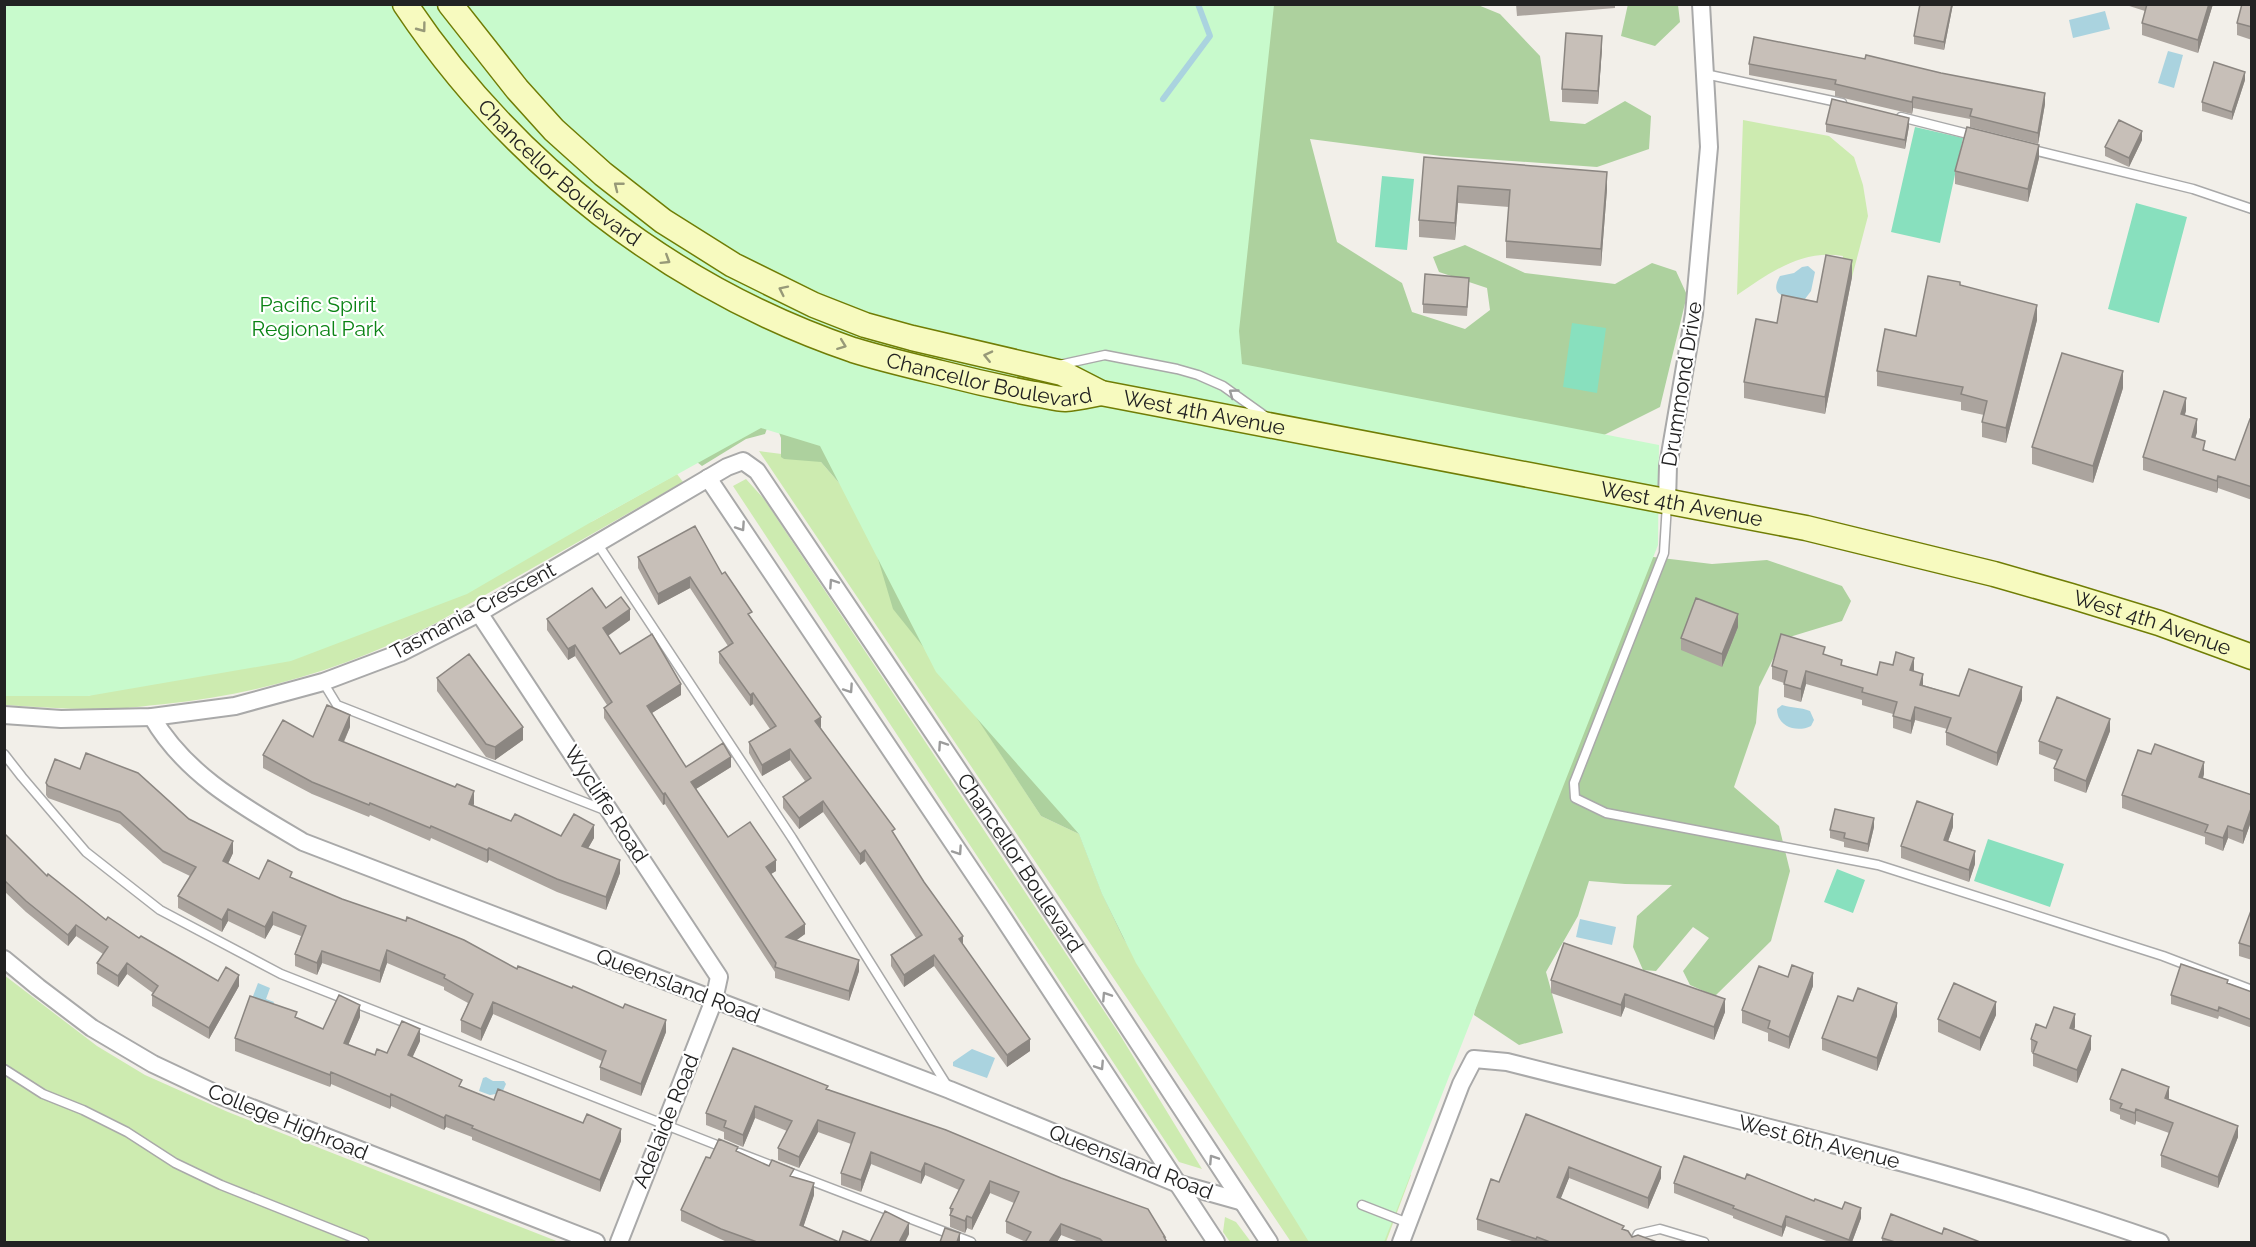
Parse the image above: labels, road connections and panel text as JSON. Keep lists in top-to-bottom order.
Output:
{
  "streets": {
    "main road": ["Chancellor Boulevard", "West 4th Avenue"],
    "street": [
      "Drummond Drive",
      "Tasmania Crescent",
      "Wycliffe Road",
      "Queensland Road",
      "Adelaide Road",
      "College Highroad",
      "West 6th Avenue"
    ]
  },
  "crossings": [
    ["Chancellor Boulevard", "West 4th Avenue"],
    ["Chancellor Boulevard", "Tasmania Crescent"],
    ["Chancellor Boulevard", "Queensland Road"],
    ["Drummond Drive", "West 4th Avenue"],
    ["Tasmania Crescent", "Wycliffe Road"],
    ["Tasmania Crescent", "Queensland Road"],
    ["Wycliffe Road", "Queensland Road"],
    ["Wycliffe Road", "Adelaide Road"],
    ["Queensland Road", "Adelaide Road"]
  ],
  "parks": ["Pacific Spirit Regional Park"]
}
